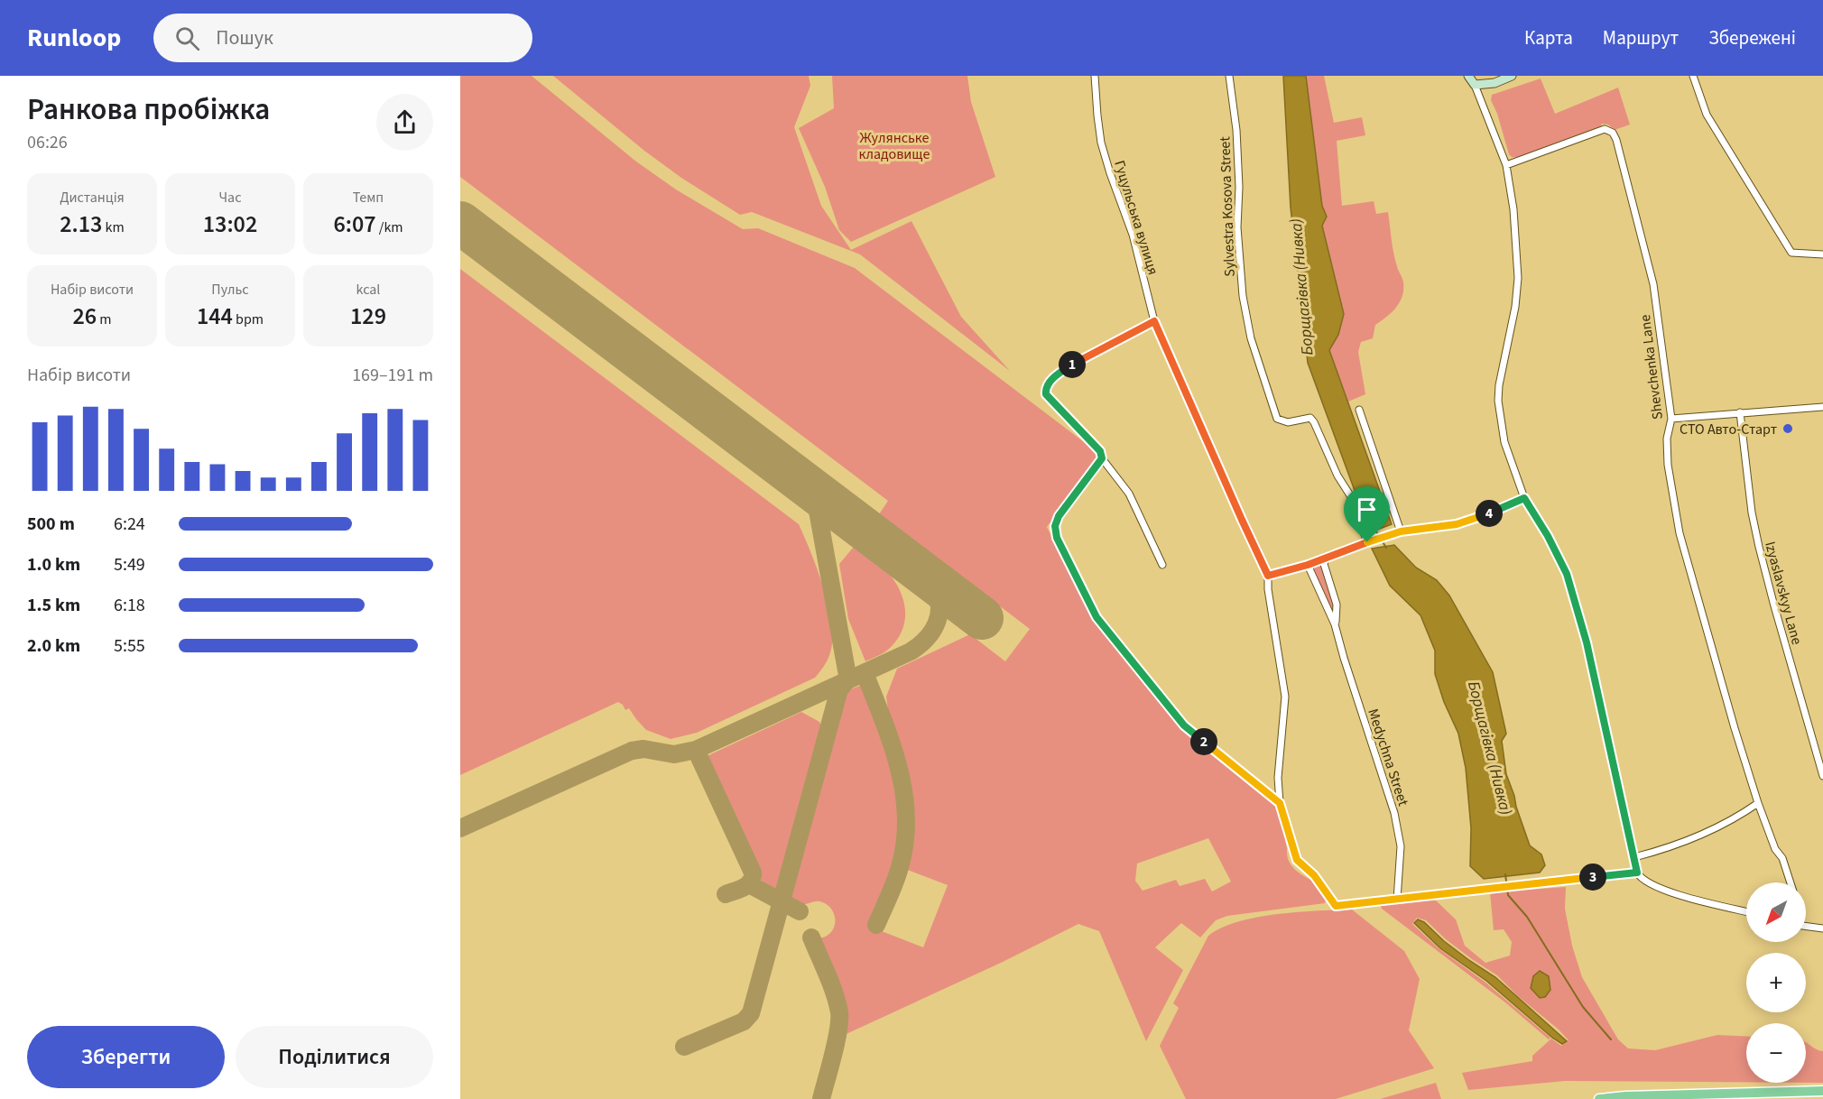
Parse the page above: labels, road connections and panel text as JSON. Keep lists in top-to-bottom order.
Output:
{
  "streets": {
    "street": [
      "Sylvestra Kosova Street",
      "Гуцульська вулиця",
      "Shevchenka Lane",
      "Izyaslavskyy Lane",
      "Medychna Street"
    ]
  },
  "crossings": [
    ["Гуцульська вулиця", "Medychna Street"]
  ],
  "water": ["Борщагівка (Нивка)"],
  "parks": ["Жулянське кладовище"],
  "places": ["СТО Авто-Старт"],
  "north": "bottom left",
  "page": {
    "header": "Runloop",
    "search": "Пошук",
    "nav": ["Карта", "Маршрут", "Збережені"],
    "heading": ["Ранкова пробіжка", "06:26"],
    "stats": [
      ["Дистанція", "2.13 km"],
      ["Час", "13:02"],
      ["Темп", "6:07 /km"],
      ["Набір висоти", "26 m"],
      ["Пульс", "144 bpm"],
      ["kcal", "129"]
    ],
    "pins": [
      "1",
      "4",
      "2",
      "3"
    ],
    "chart": ["Набір висоти", "169–191 m"],
    "list": [
      {
        "name": "500 m",
        "note": "6:24"
      },
      {
        "name": "1.0 km",
        "note": "5:49"
      },
      {
        "name": "1.5 km",
        "note": "6:18"
      },
      {
        "name": "2.0 km",
        "note": "5:55"
      }
    ],
    "map_buttons": ["+", "−"],
    "buttons": ["Зберегти", "Поділитися"]
  }
}
